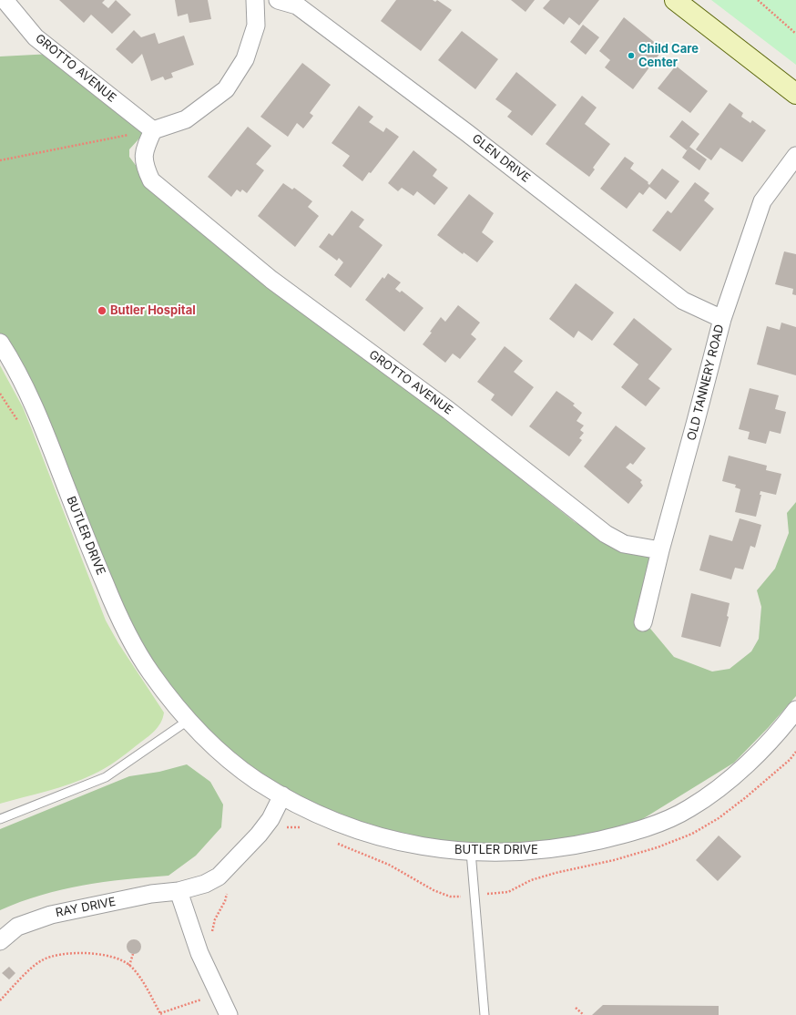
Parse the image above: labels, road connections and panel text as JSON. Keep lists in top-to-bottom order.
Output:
{
  "streets": {
    "street": [
      "GROTTO AVENUE",
      "GLEN DRIVE",
      "OLD TANNERY ROAD",
      "BUTLER DRIVE",
      "RAY DRIVE"
    ]
  },
  "crossings": [
    ["GROTTO AVENUE", "OLD TANNERY ROAD"],
    ["GLEN DRIVE", "OLD TANNERY ROAD"],
    ["BUTLER DRIVE", "RAY DRIVE"]
  ],
  "places": ["Child Care Center", "Butler Hospital"]
}
